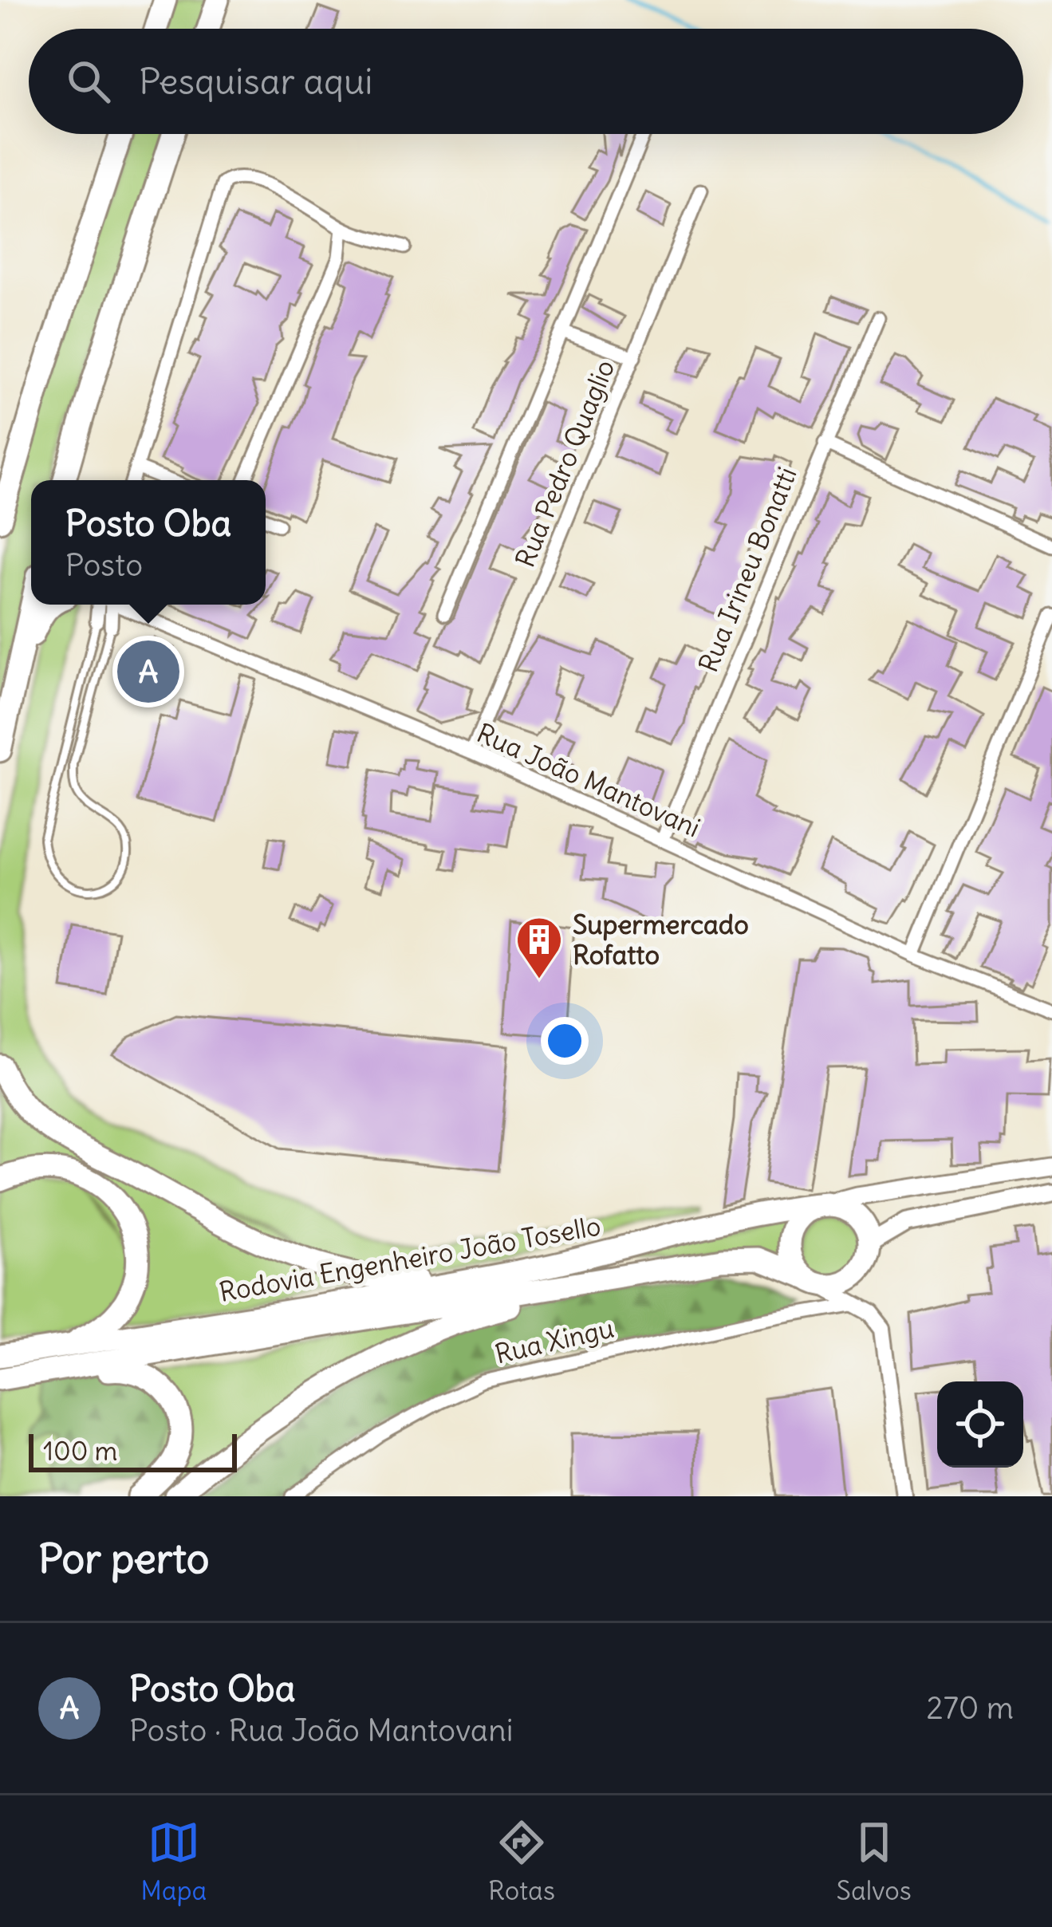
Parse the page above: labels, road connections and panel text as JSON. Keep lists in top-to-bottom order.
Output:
{
  "streets": {
    "highway": ["Rodovia Engenheiro João Tosello"],
    "street": [
      "Rua Pedro Quaglio",
      "Rua Irineu Bonatti",
      "Rua João Mantovani",
      "Rua Xingu"
    ]
  },
  "crossings": [
    ["Rua Pedro Quaglio", "Rua João Mantovani"],
    ["Rua Irineu Bonatti", "Rua João Mantovani"]
  ],
  "places": {
    "building": ["Supermercado Rofatto"]
  },
  "scale_bar": "100 m",
  "page": {
    "search": "Pesquisar aqui",
    "popup": ["Posto Oba", "Posto"],
    "pins": "A",
    "scale": "100 m",
    "heading": "Por perto",
    "list": [
      {
        "mark": "A",
        "name": "Posto Oba",
        "note": "Posto · Rua João Mantovani",
        "value": "270 m"
      }
    ],
    "nav": ["Mapa", "Rotas", "Salvos"]
  }
}
